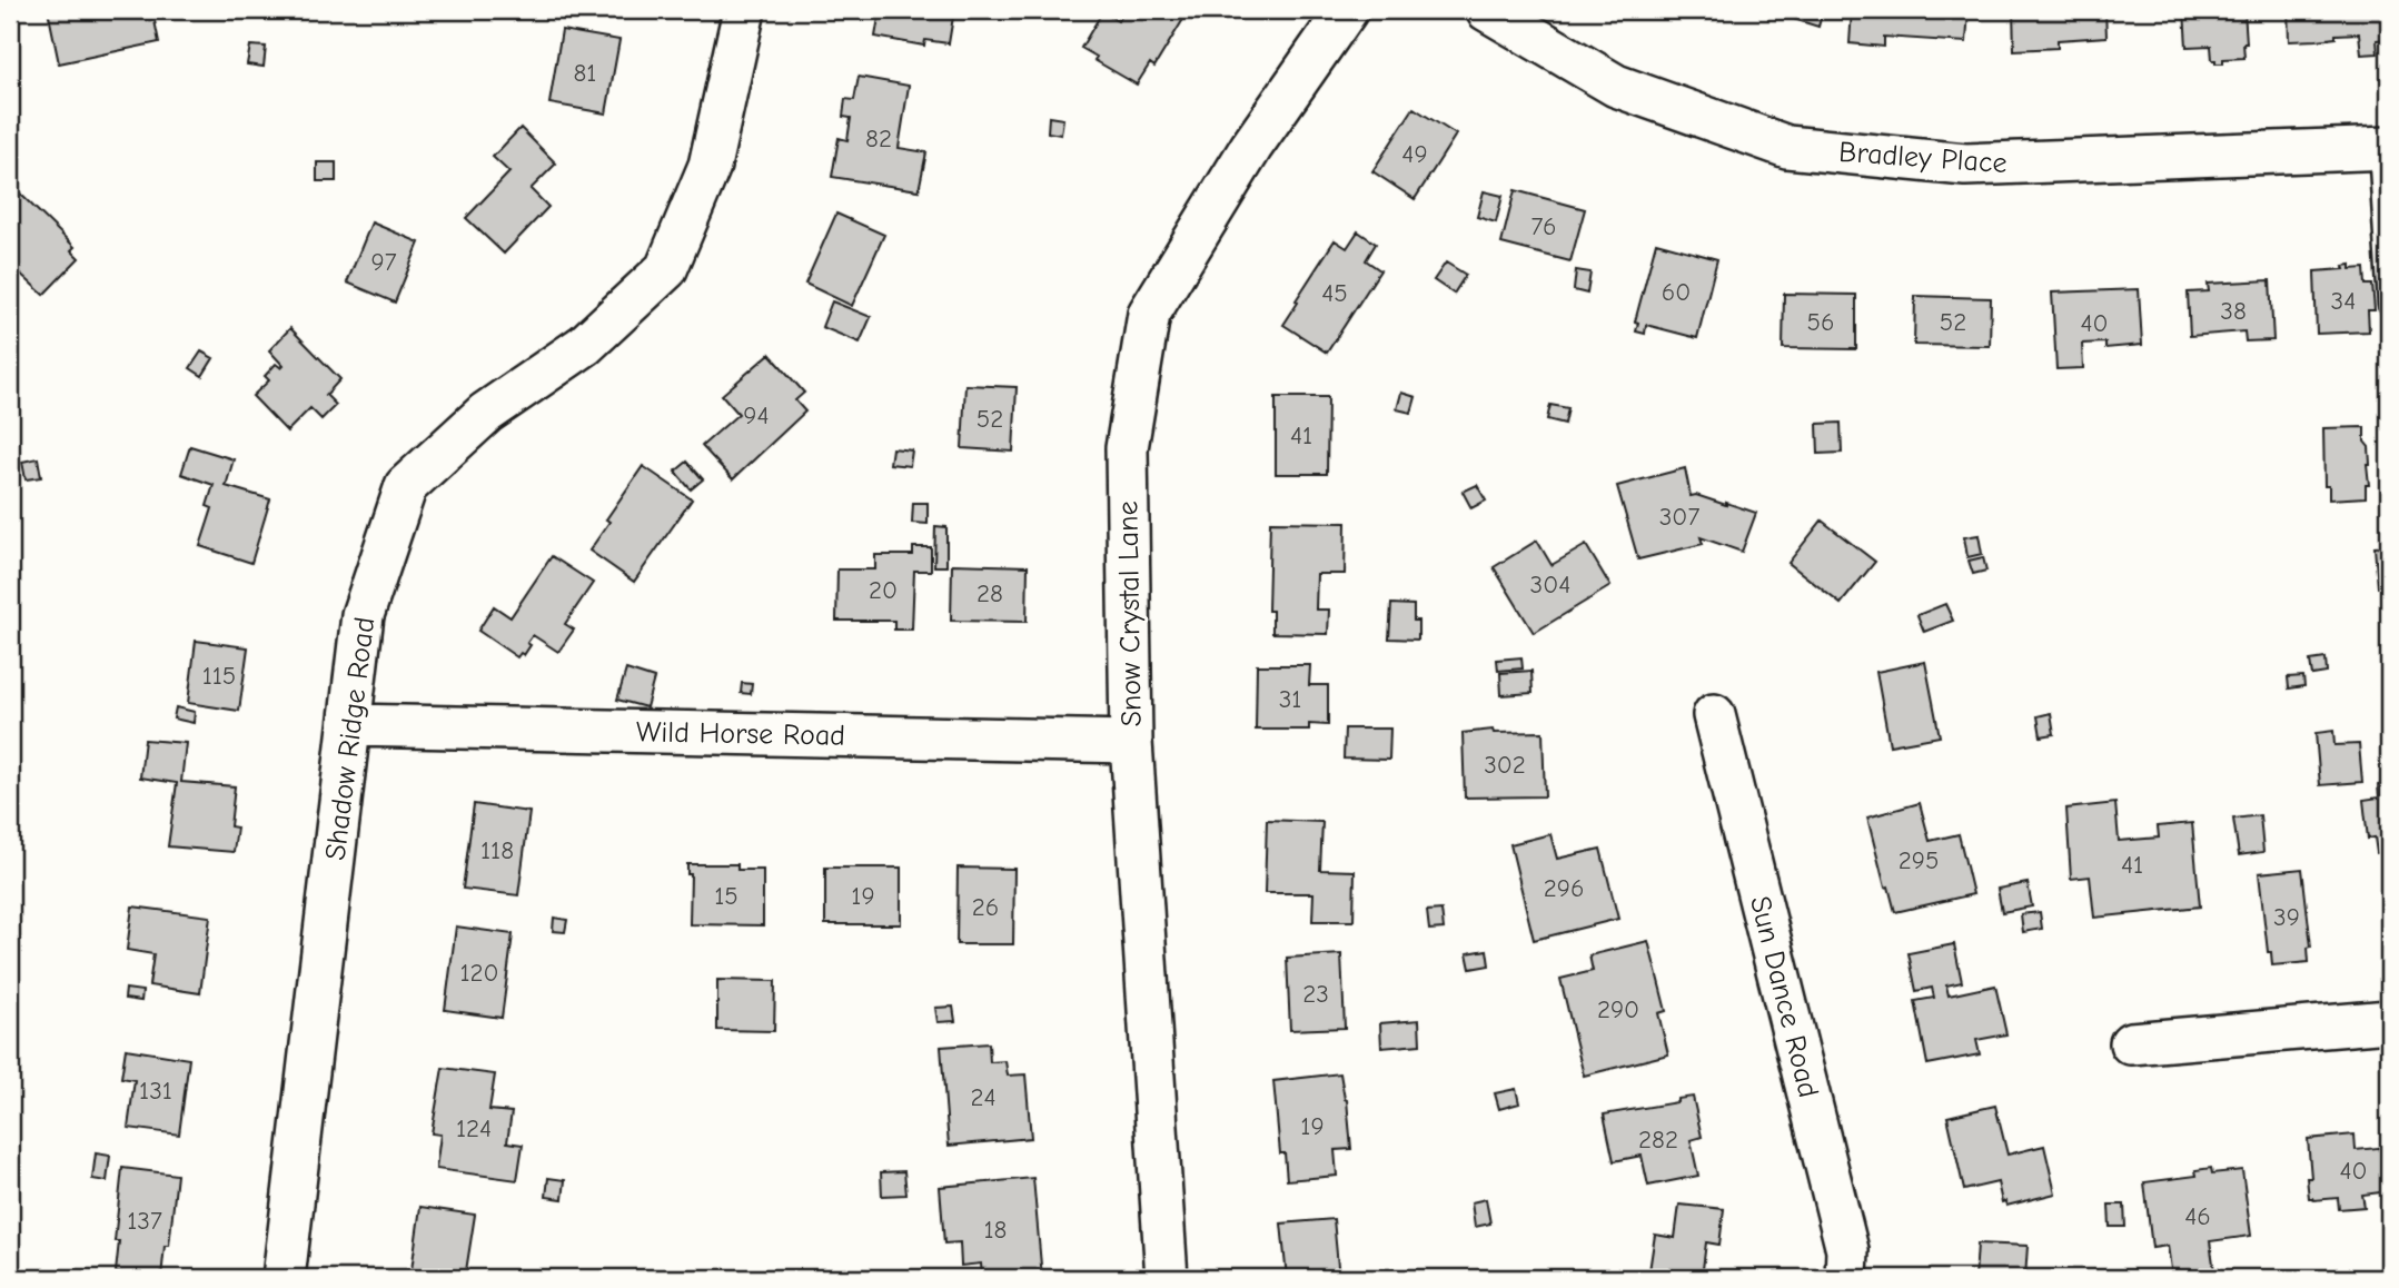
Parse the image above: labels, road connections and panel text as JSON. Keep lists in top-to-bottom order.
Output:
{
  "streets": {
    "street": [
      "Bradley Place",
      "Snow Crystal Lane",
      "Wild Horse Road",
      "Shadow Ridge Road",
      "Sun Dance Road"
    ]
  },
  "crossings": [
    ["Snow Crystal Lane", "Wild Horse Road"],
    ["Wild Horse Road", "Shadow Ridge Road"]
  ],
  "house_numbers": [
    "81",
    "82",
    "49",
    "76",
    "97",
    "60",
    "45",
    "34",
    "38",
    "56",
    "52",
    "40",
    "94",
    "52",
    "41",
    "307",
    "304",
    "20",
    "28",
    "115",
    "31",
    "302",
    "118",
    "295",
    "41",
    "296",
    "15",
    "19",
    "26",
    "39",
    "120",
    "23",
    "290",
    "131",
    "24",
    "19",
    "124",
    "282",
    "40",
    "46",
    "137",
    "18"
  ]
}
